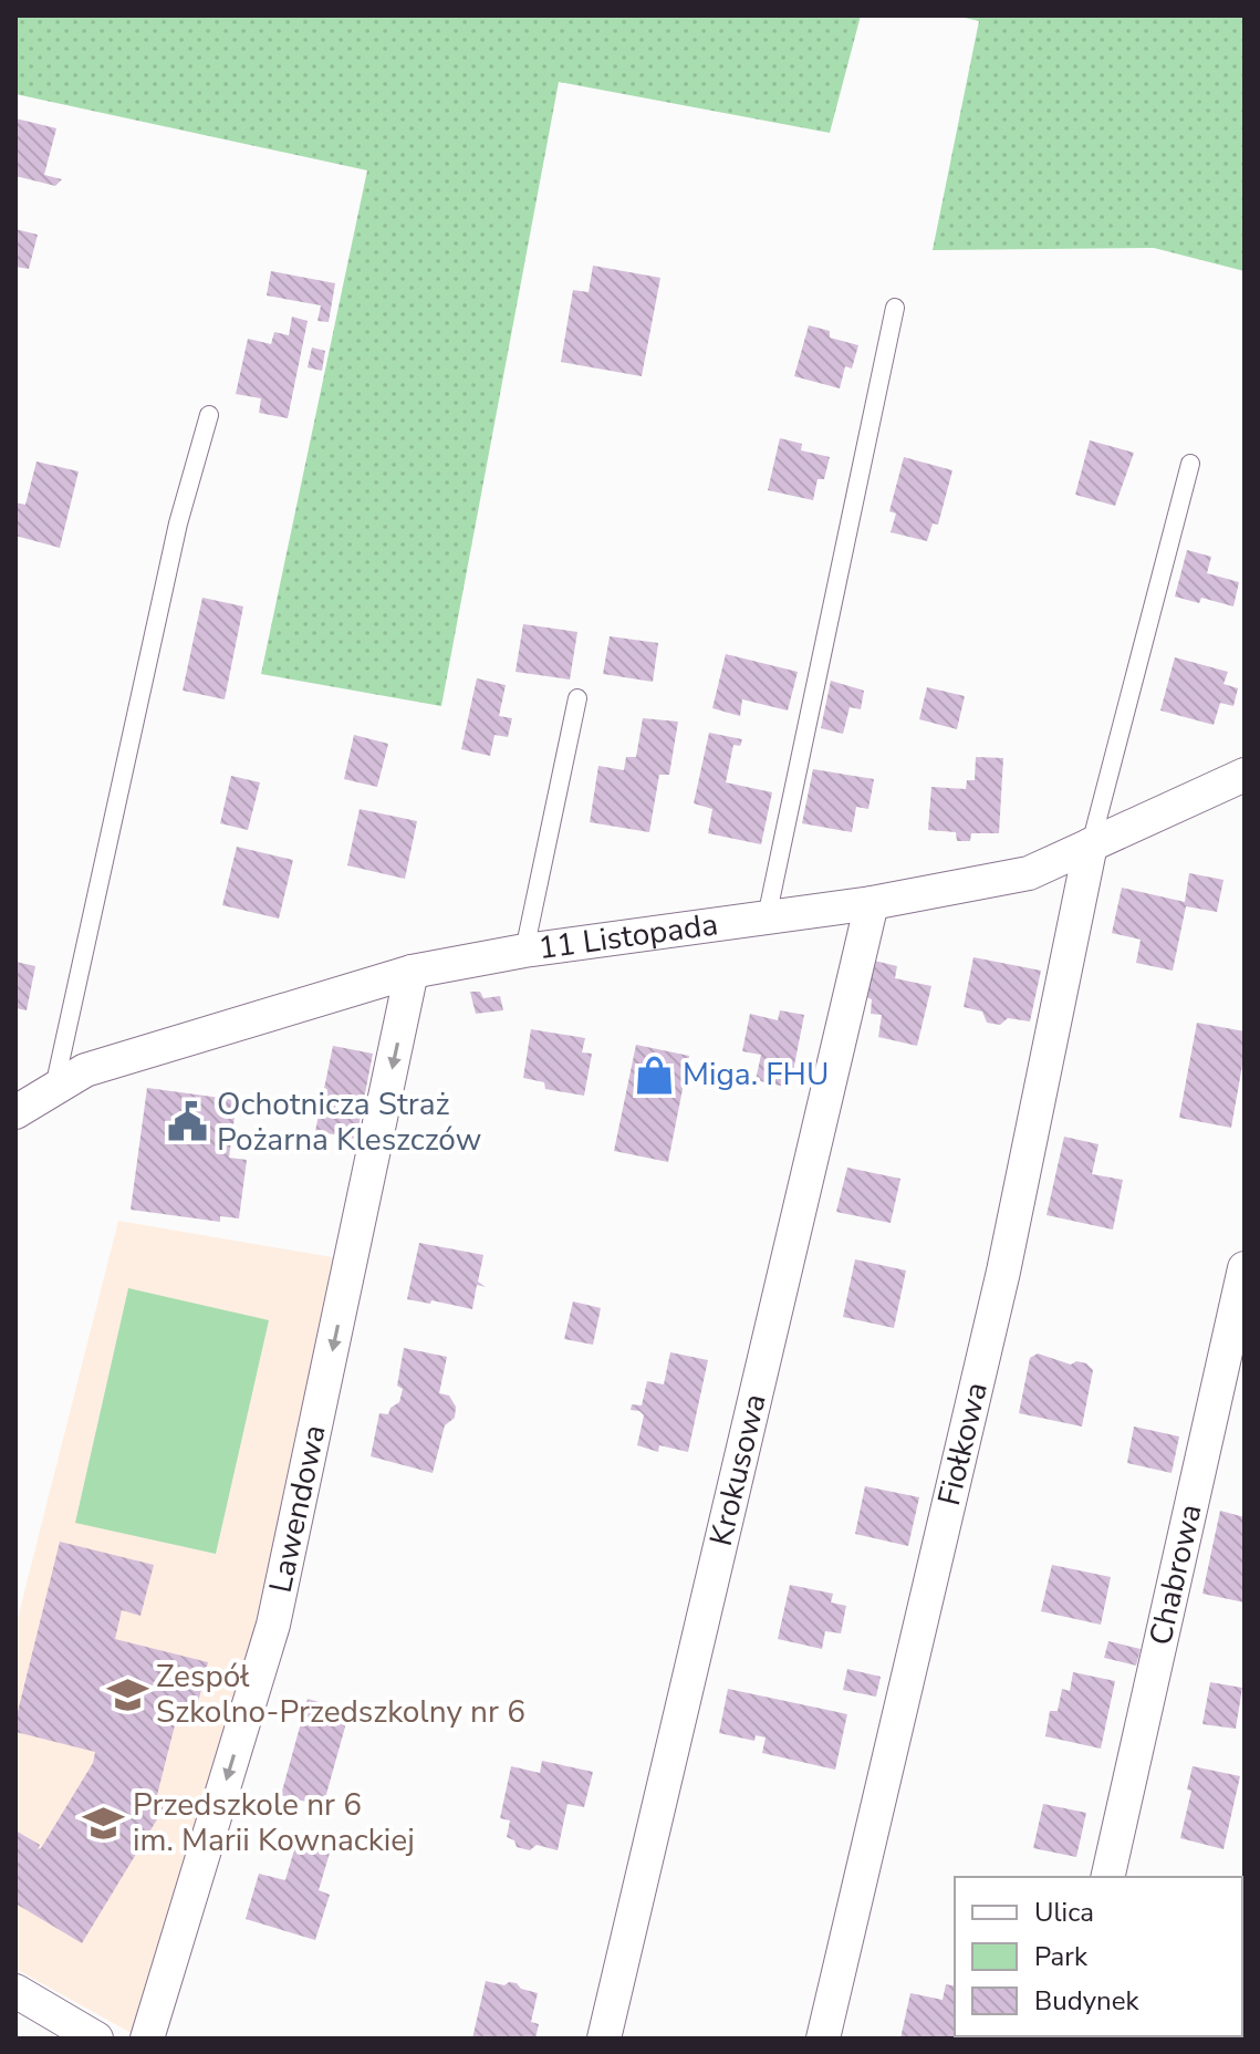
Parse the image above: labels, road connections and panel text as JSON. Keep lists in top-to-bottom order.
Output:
{
  "streets": {
    "street": [
      "11 Listopada",
      "Fiołkowa",
      "Krokusowa",
      "Lawendowa",
      "Chabrowa"
    ]
  },
  "crossings": [
    ["11 Listopada", "Fiołkowa"],
    ["11 Listopada", "Krokusowa"],
    ["11 Listopada", "Lawendowa"]
  ],
  "one_way": ["Lawendowa"],
  "places": {
    "shop": ["Miga. FHU"],
    "public building": ["Ochotnicza Straż Pożarna Kleszczów"],
    "school or university": ["Zespół Szkolno-Przedszkolny nr 6", "Przedszkole nr 6 im. Marii Kownackiej"]
  },
  "legend": ["Ulica", "Park", "Budynek"]
}
